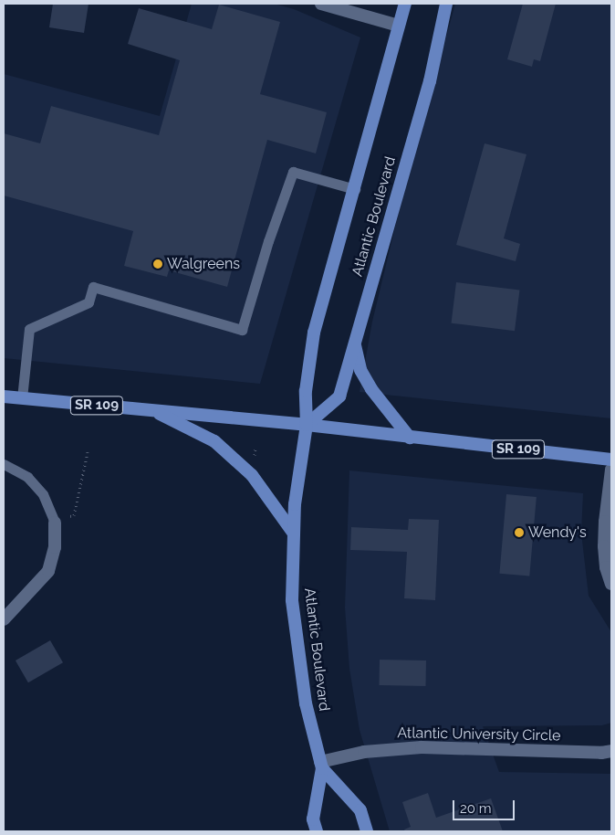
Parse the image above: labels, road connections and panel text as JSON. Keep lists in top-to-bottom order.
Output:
{
  "streets": {
    "main road": ["Atlantic Boulevard", "SR 109"],
    "street": ["Atlantic University Circle"]
  },
  "crossings": [
    ["Atlantic Boulevard", "SR 109"],
    ["Atlantic Boulevard", "Atlantic University Circle"]
  ],
  "places": ["Walgreens", "Wendy's"],
  "scale_bar": "20 m"
}
